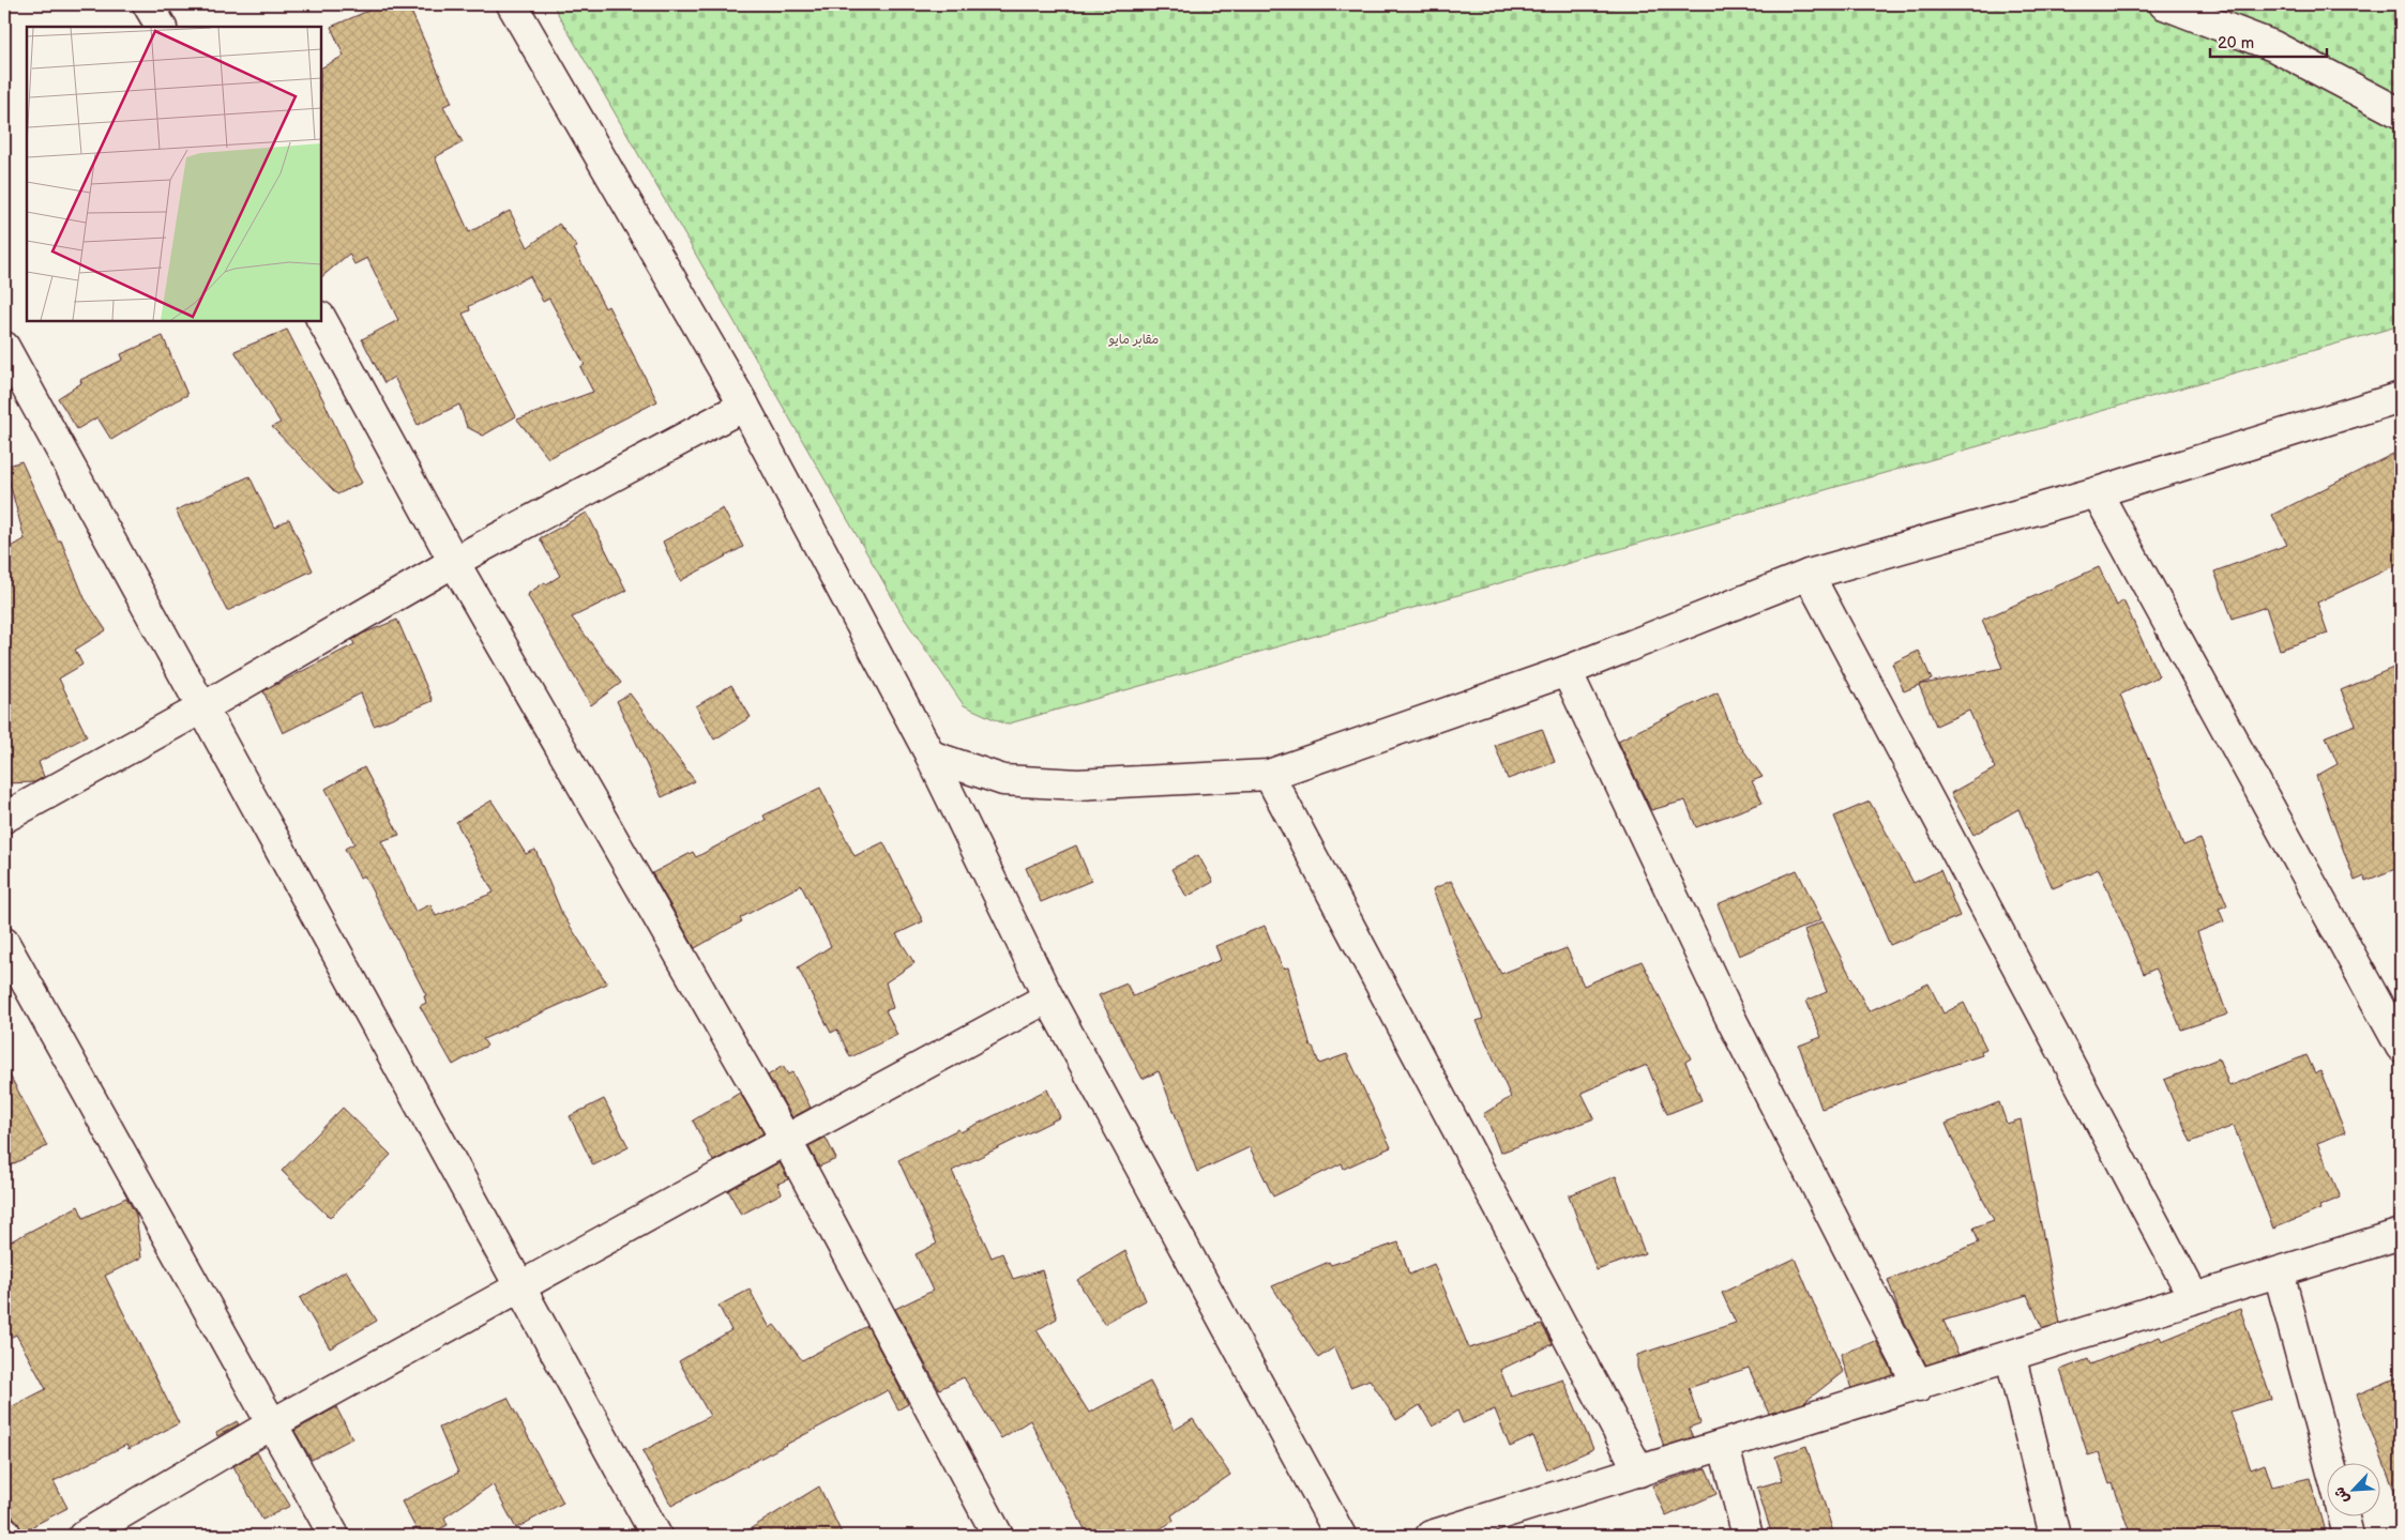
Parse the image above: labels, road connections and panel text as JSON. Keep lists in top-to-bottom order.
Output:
{
  "parks": ["مقابر مايو"],
  "scale_bar": "20 m",
  "north": "bottom left"
}
